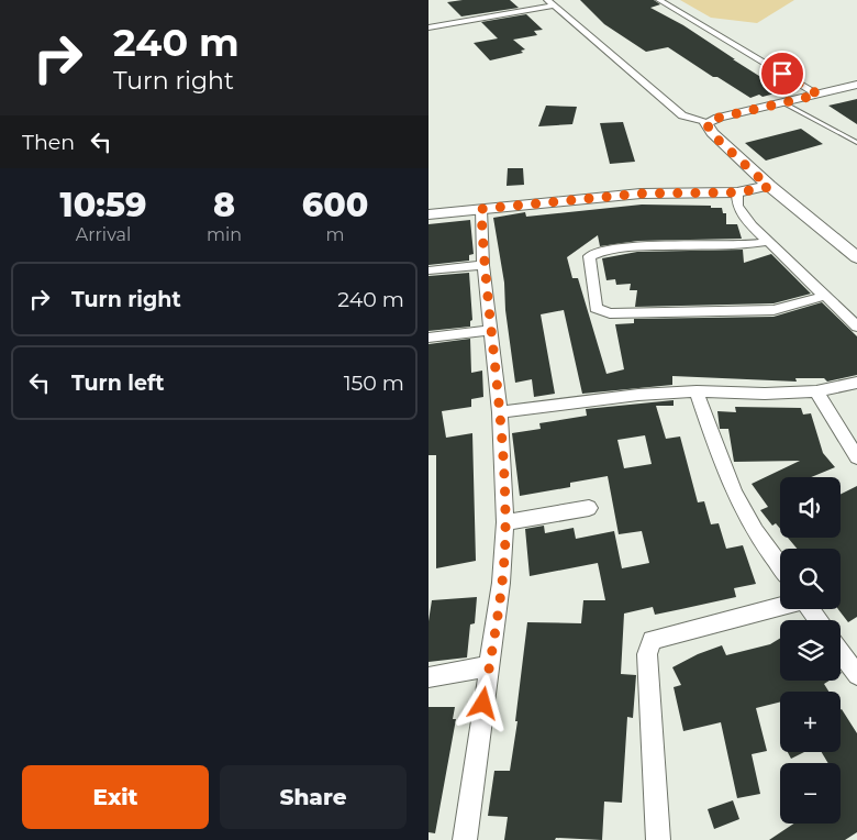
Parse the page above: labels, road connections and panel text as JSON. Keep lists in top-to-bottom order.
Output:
{
  "page": {
    "turn": ["240 m", "Turn right"],
    "then": "Then",
    "eta": [
      "10:59",
      "Arrival",
      "8",
      "min",
      "600",
      "m"
    ],
    "list": [
      {
        "name": "Turn right",
        "value": "240 m"
      },
      {
        "name": "Turn left",
        "value": "150 m"
      }
    ],
    "map_buttons": ["+", "−"],
    "buttons": ["Exit", "Share"]
  }
}
